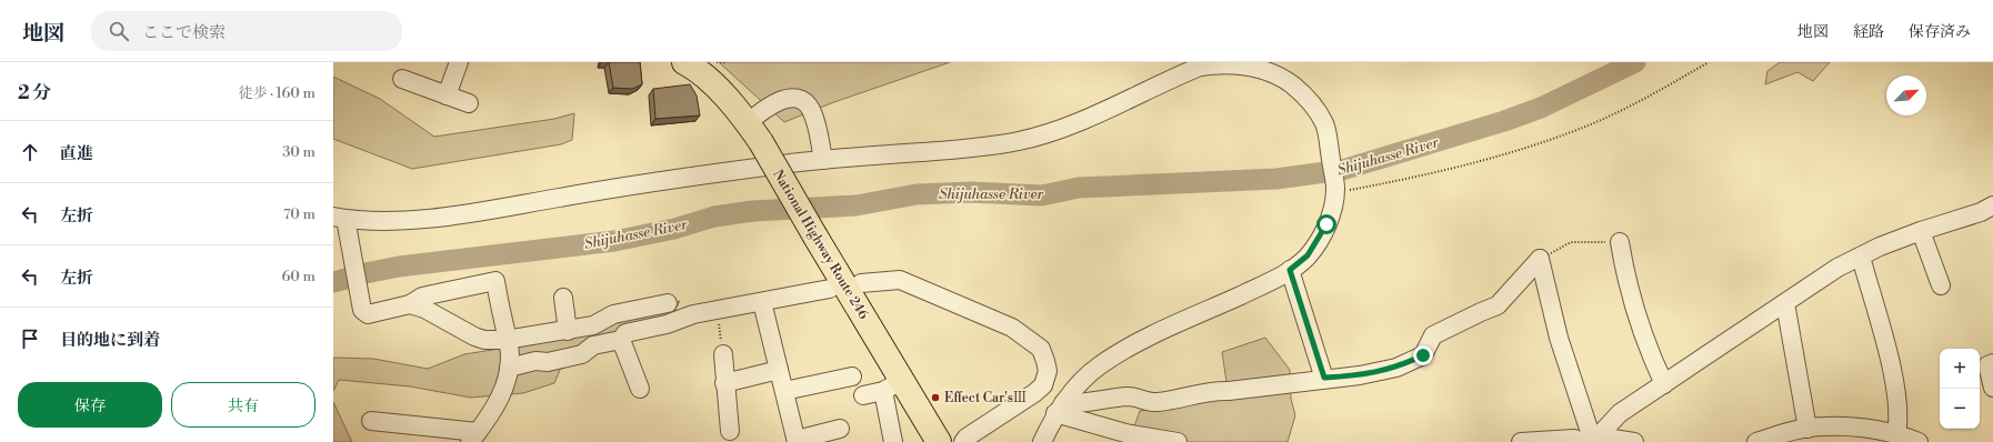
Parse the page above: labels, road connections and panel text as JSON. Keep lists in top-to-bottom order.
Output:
{
  "streets": {
    "highway": ["National Highway Route 246"]
  },
  "water": ["Shijuhasse River"],
  "places": ["Effect Car'sⅢ"],
  "north": "top right",
  "page": {
    "header": "地図",
    "search": "ここで検索",
    "nav": ["地図", "経路", "保存済み"],
    "heading": ["2 分", "徒歩 · 160 m"],
    "list": [
      ["直進", "30 m"],
      ["左折", "70 m"],
      ["左折", "60 m"],
      "目的地に到着"
    ],
    "map_buttons": ["+", "−"],
    "buttons": ["保存", "共有"]
  }
}
